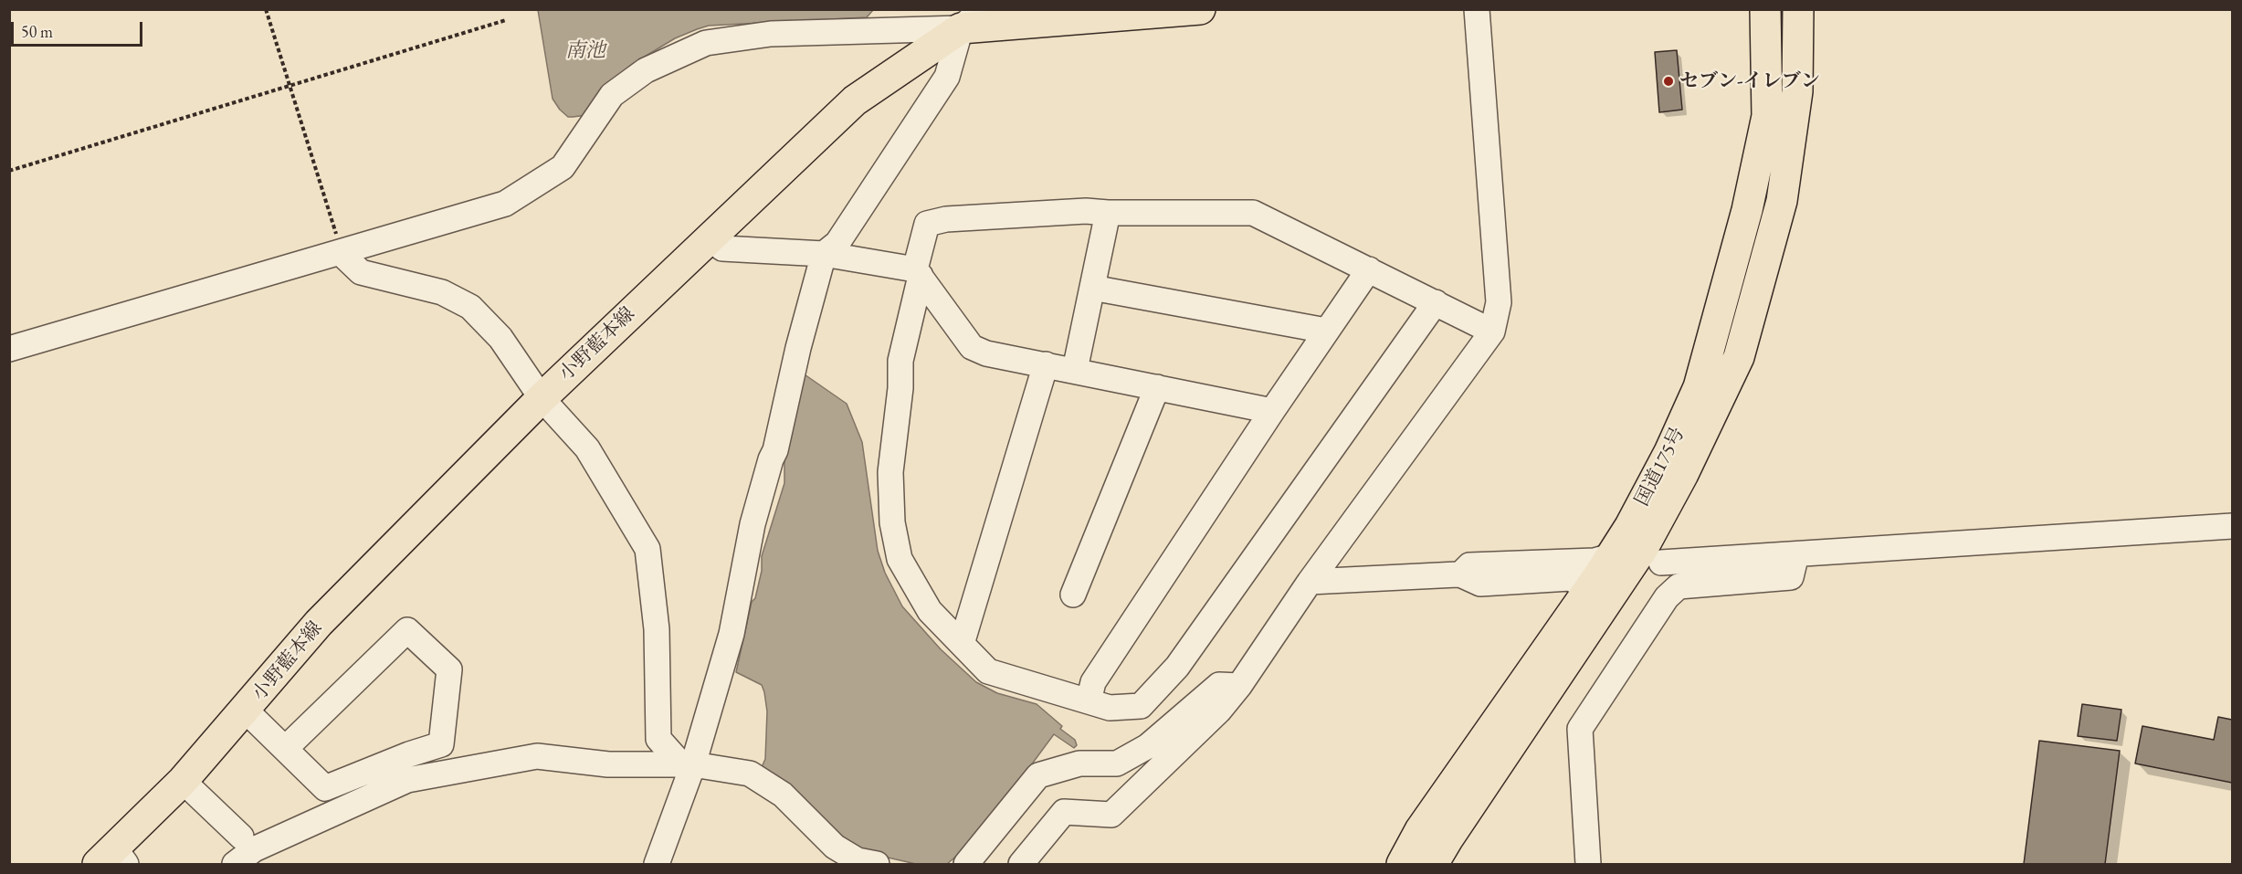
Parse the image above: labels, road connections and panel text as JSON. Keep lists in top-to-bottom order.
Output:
{
  "streets": {
    "main road": ["小野藍本線", "国道175号"]
  },
  "water": ["南池"],
  "places": ["セブン-イレブン"],
  "scale_bar": "50 m"
}
